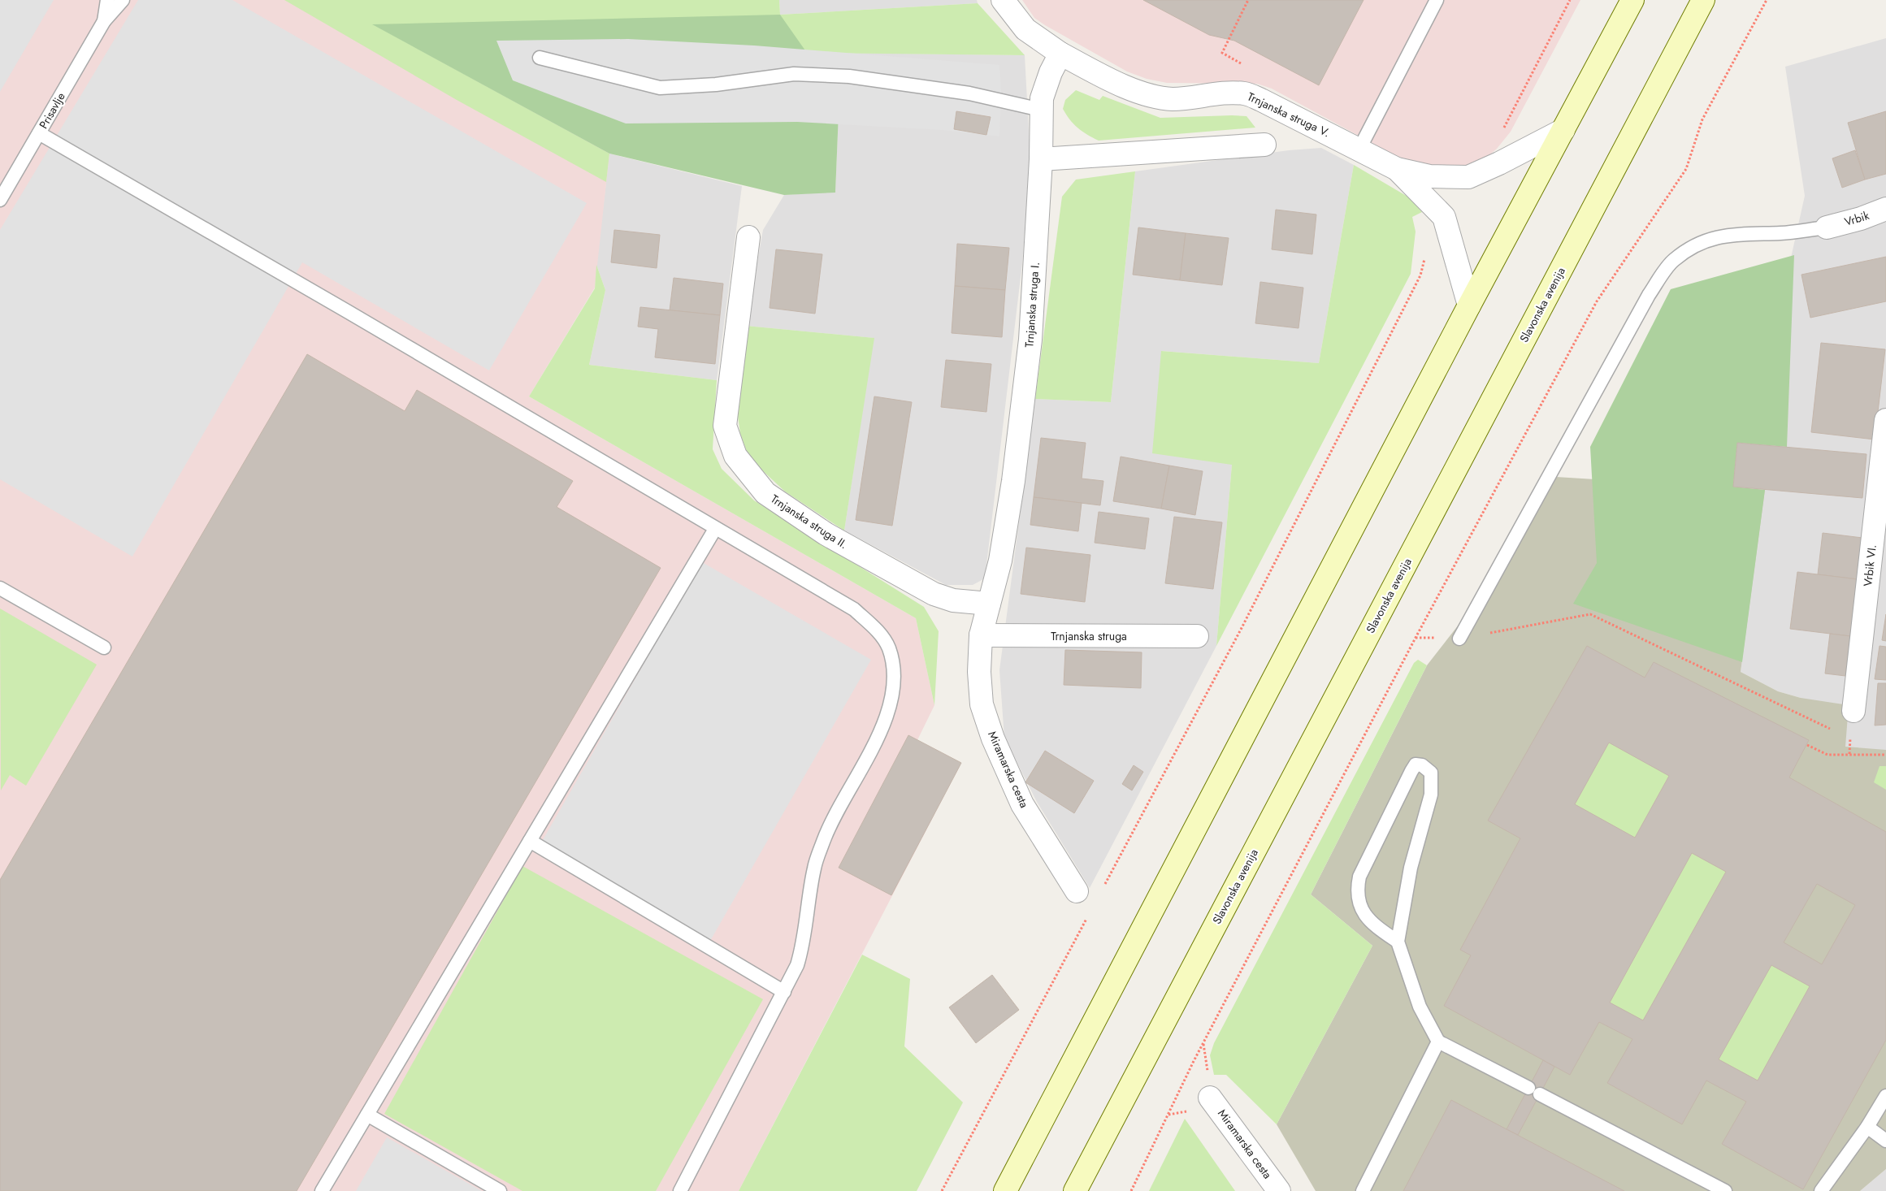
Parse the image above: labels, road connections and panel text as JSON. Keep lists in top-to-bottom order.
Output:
{
  "streets": {
    "main road": ["Slavonska avenija"],
    "street": [
      "Trnjanska struga V.",
      "Vrbik",
      "Trnjanska struga I.",
      "Trnjanska struga II.",
      "Vrbik VI.",
      "Trnjanska struga",
      "Miramarska cesta"
    ],
    "lane": ["Prisavlje"]
  },
  "crossings": [
    ["Trnjanska struga V.", "Trnjanska struga I."],
    ["Trnjanska struga I.", "Trnjanska struga II."],
    ["Trnjanska struga I.", "Trnjanska struga"],
    ["Trnjanska struga I.", "Miramarska cesta"],
    ["Trnjanska struga", "Miramarska cesta"]
  ]
}
